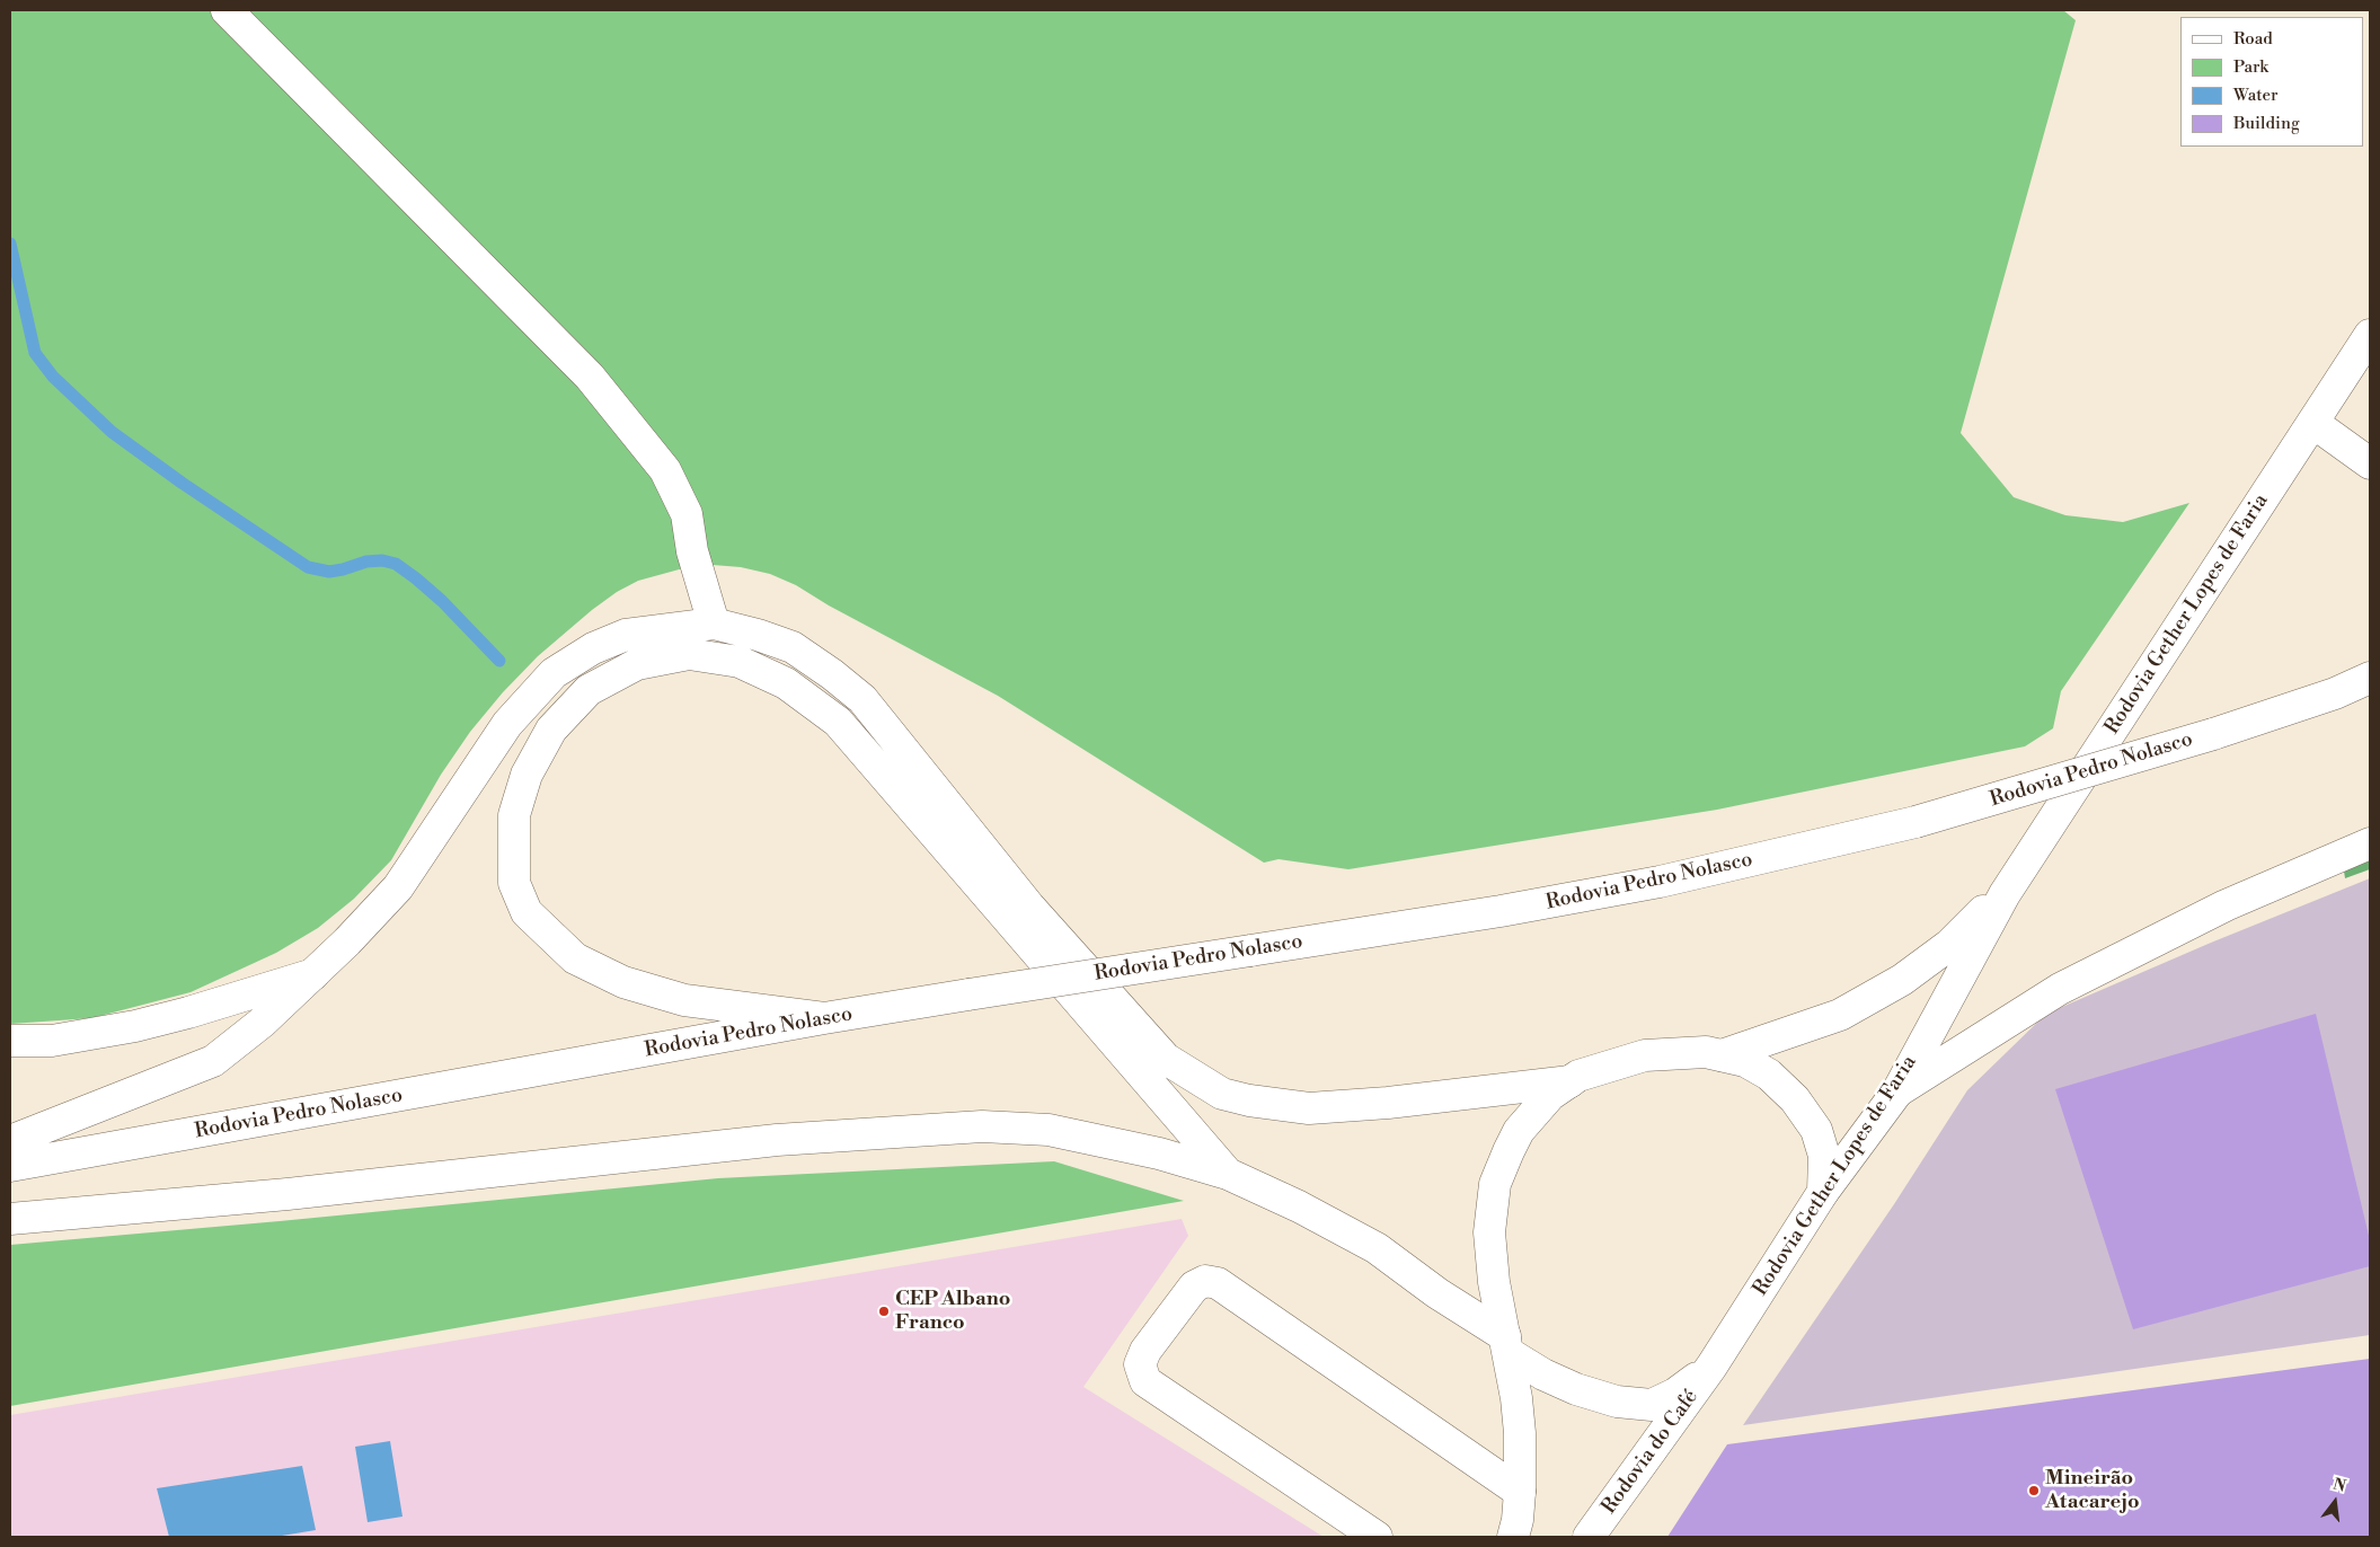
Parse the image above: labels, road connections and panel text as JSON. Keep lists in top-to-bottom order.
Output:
{
  "streets": {
    "main road": ["Rodovia Gether Lopes de Faria", "Rodovia Pedro Nolasco", "Rodovia do Café"]
  },
  "crossings": [
    ["Rodovia Gether Lopes de Faria", "Rodovia do Café"]
  ],
  "places": ["CEP Albano Franco", "Mineirão Atacarejo"],
  "legend": [
    "Road",
    "Park",
    "Water",
    "Building"
  ],
  "north": "top"
}
